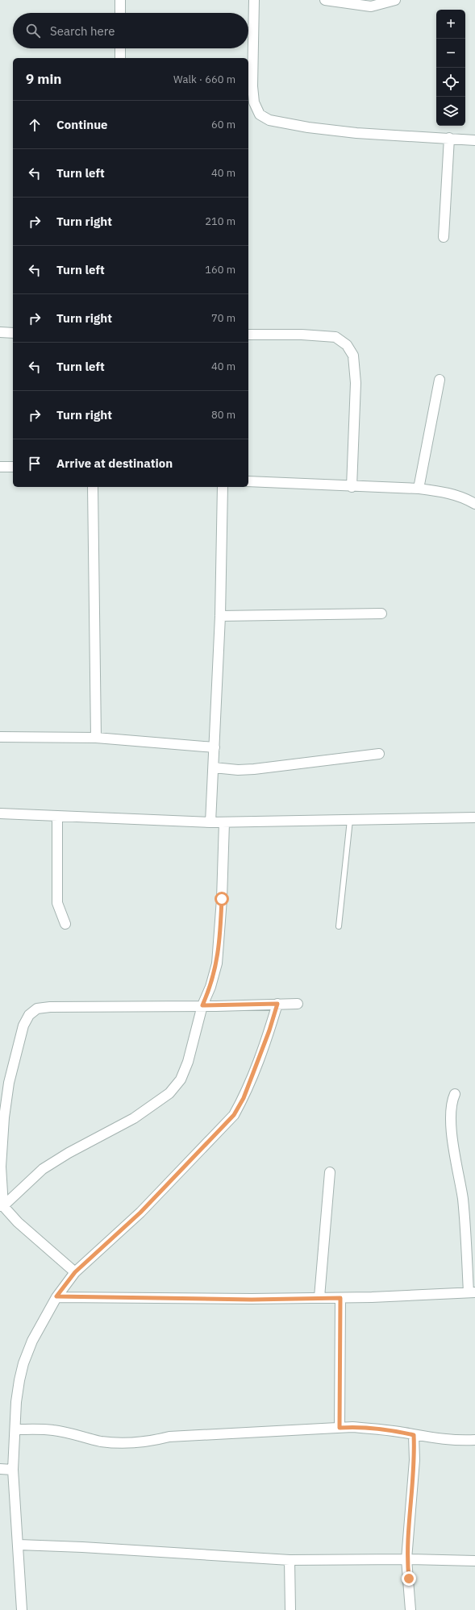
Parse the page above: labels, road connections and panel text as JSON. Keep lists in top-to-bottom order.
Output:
{
  "page": {
    "map_buttons": ["+", "−"],
    "search": "Search here",
    "heading": ["9 min", "Walk · 660 m"],
    "list": [
      ["Continue", "60 m"],
      ["Turn left", "40 m"],
      ["Turn right", "210 m"],
      ["Turn left", "160 m"],
      ["Turn right", "70 m"],
      ["Turn left", "40 m"],
      ["Turn right", "80 m"],
      "Arrive at destination"
    ]
  }
}
